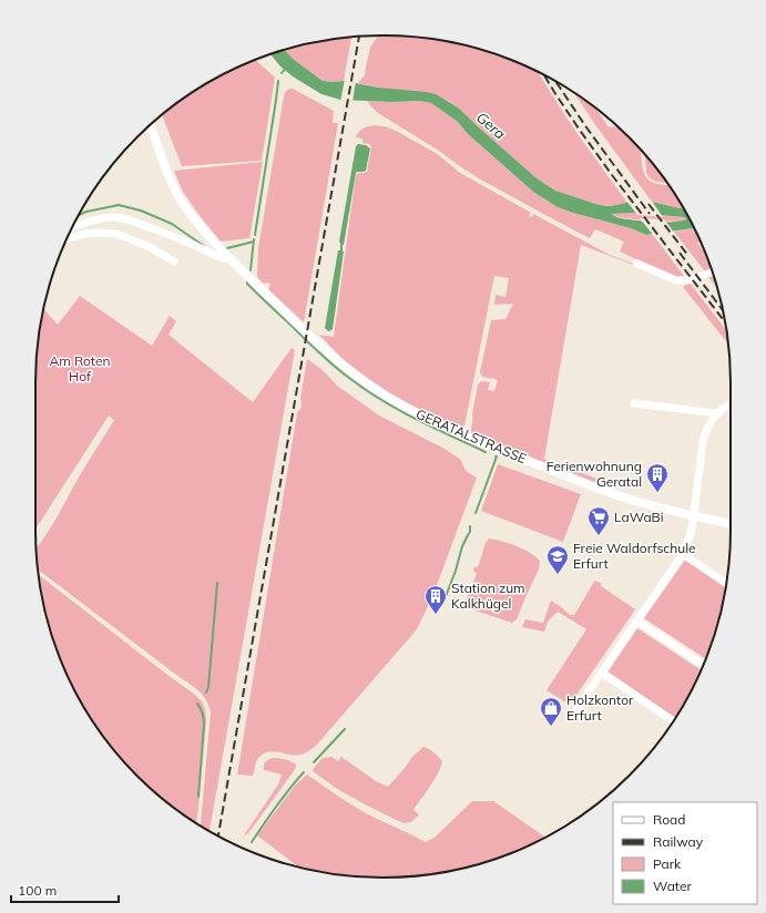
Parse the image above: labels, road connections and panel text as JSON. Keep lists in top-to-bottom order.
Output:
{
  "streets": {
    "street": ["GERATALSTRASSE"]
  },
  "water": ["Gera"],
  "parks": ["Am Roten Hof"],
  "places": {
    "building": ["Ferienwohnung Geratal", "Station zum Kalkhügel"],
    "supermarket": ["LaWaBi"],
    "school or university": ["Freie Waldorfschule Erfurt"],
    "shop": ["Holzkontor Erfurt"]
  },
  "legend": [
    "Road",
    "Railway",
    "Park",
    "Water"
  ],
  "scale_bar": "100 m"
}
